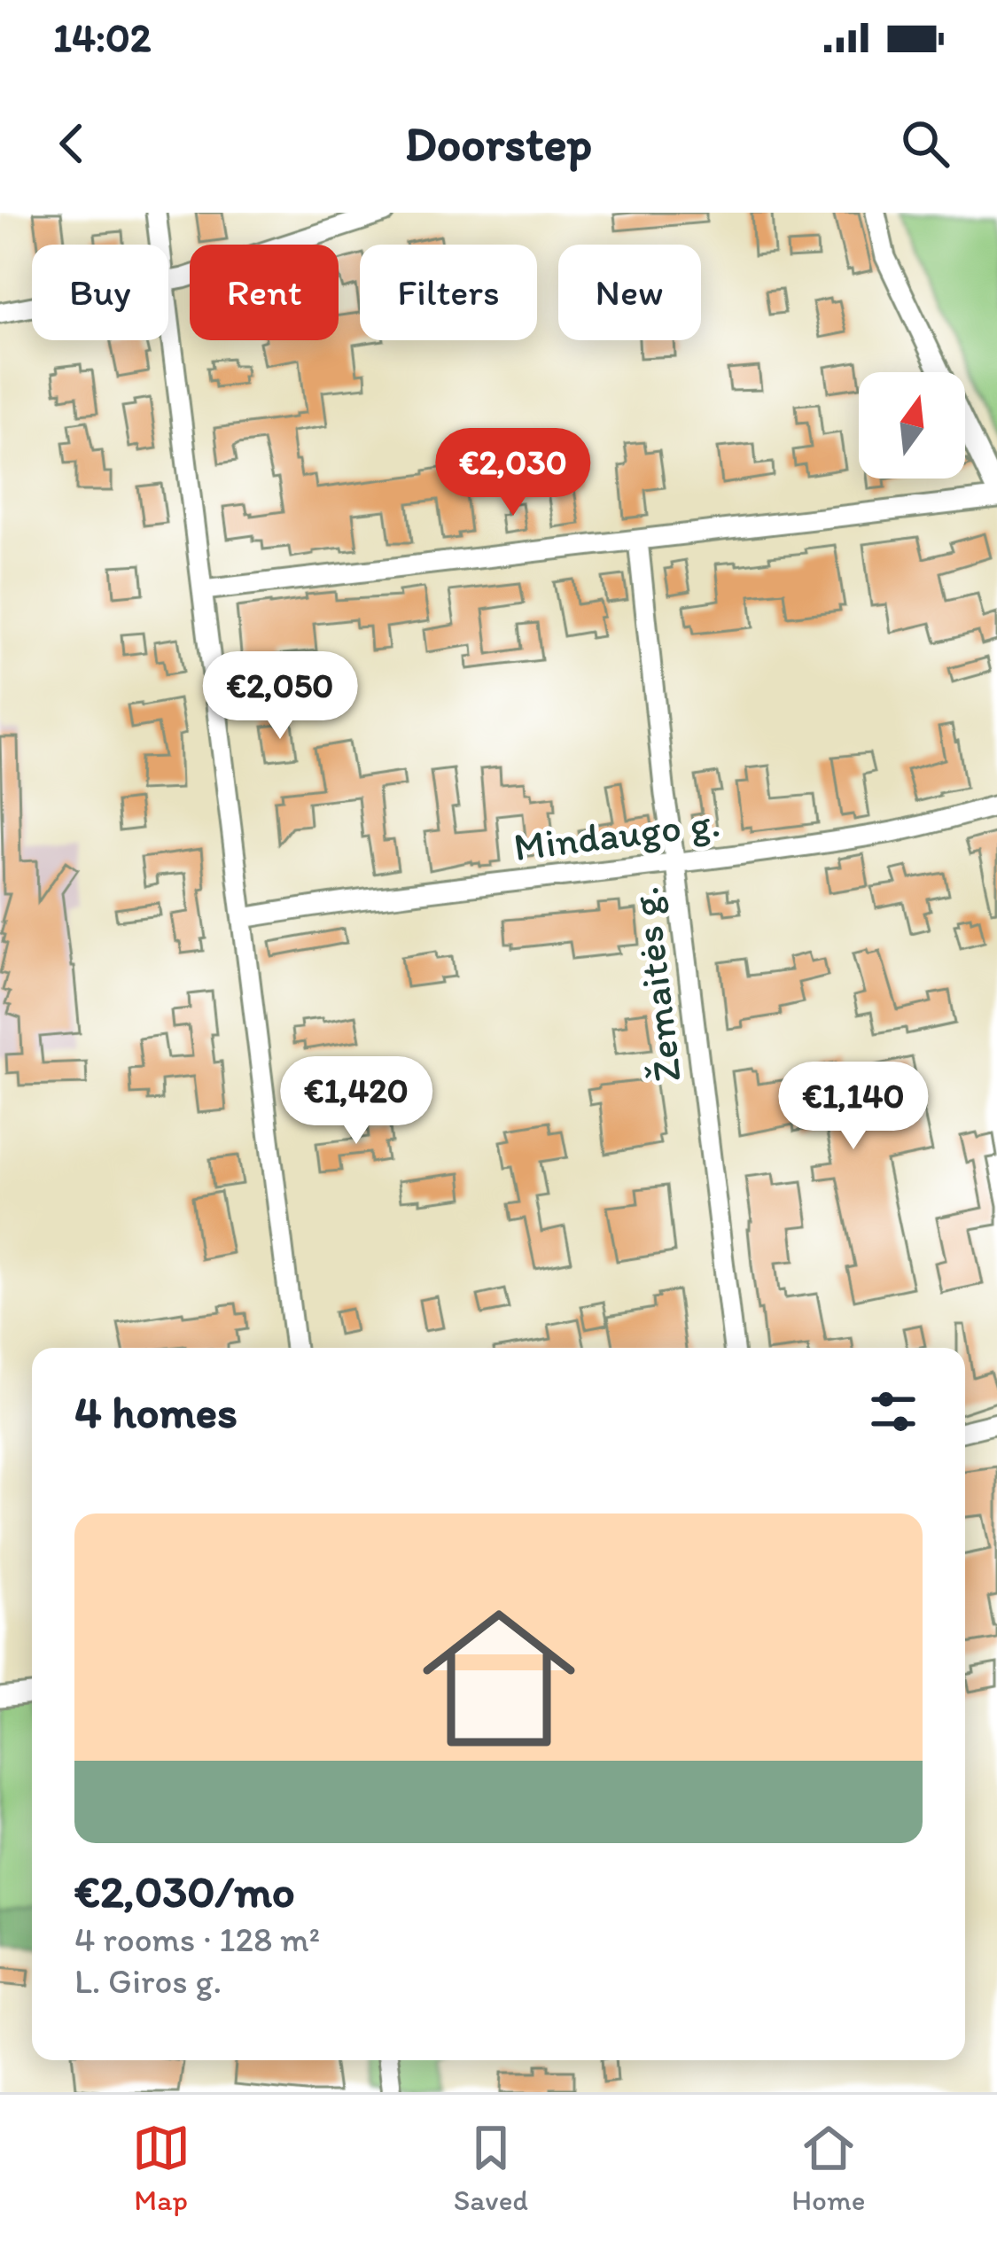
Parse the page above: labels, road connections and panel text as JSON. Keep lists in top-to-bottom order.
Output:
{
  "streets": {
    "street": ["Mindaugo g.", "Žemaitės g."]
  },
  "crossings": [
    ["Mindaugo g.", "Žemaitės g."]
  ],
  "north": "top",
  "page": {
    "status": "14:02",
    "header": "Doorstep",
    "chip": [
      "Buy",
      "Rent",
      "Filters",
      "New"
    ],
    "price": [
      "€2,030",
      "€2,050",
      "€1,420",
      "€1,140"
    ],
    "heading": "4 homes",
    "list": [
      {
        "name": "€2,030/mo",
        "note": "4 rooms · 128 m² · L. Giros g."
      }
    ],
    "tabs": ["Map", "Saved", "Home"]
  }
}
